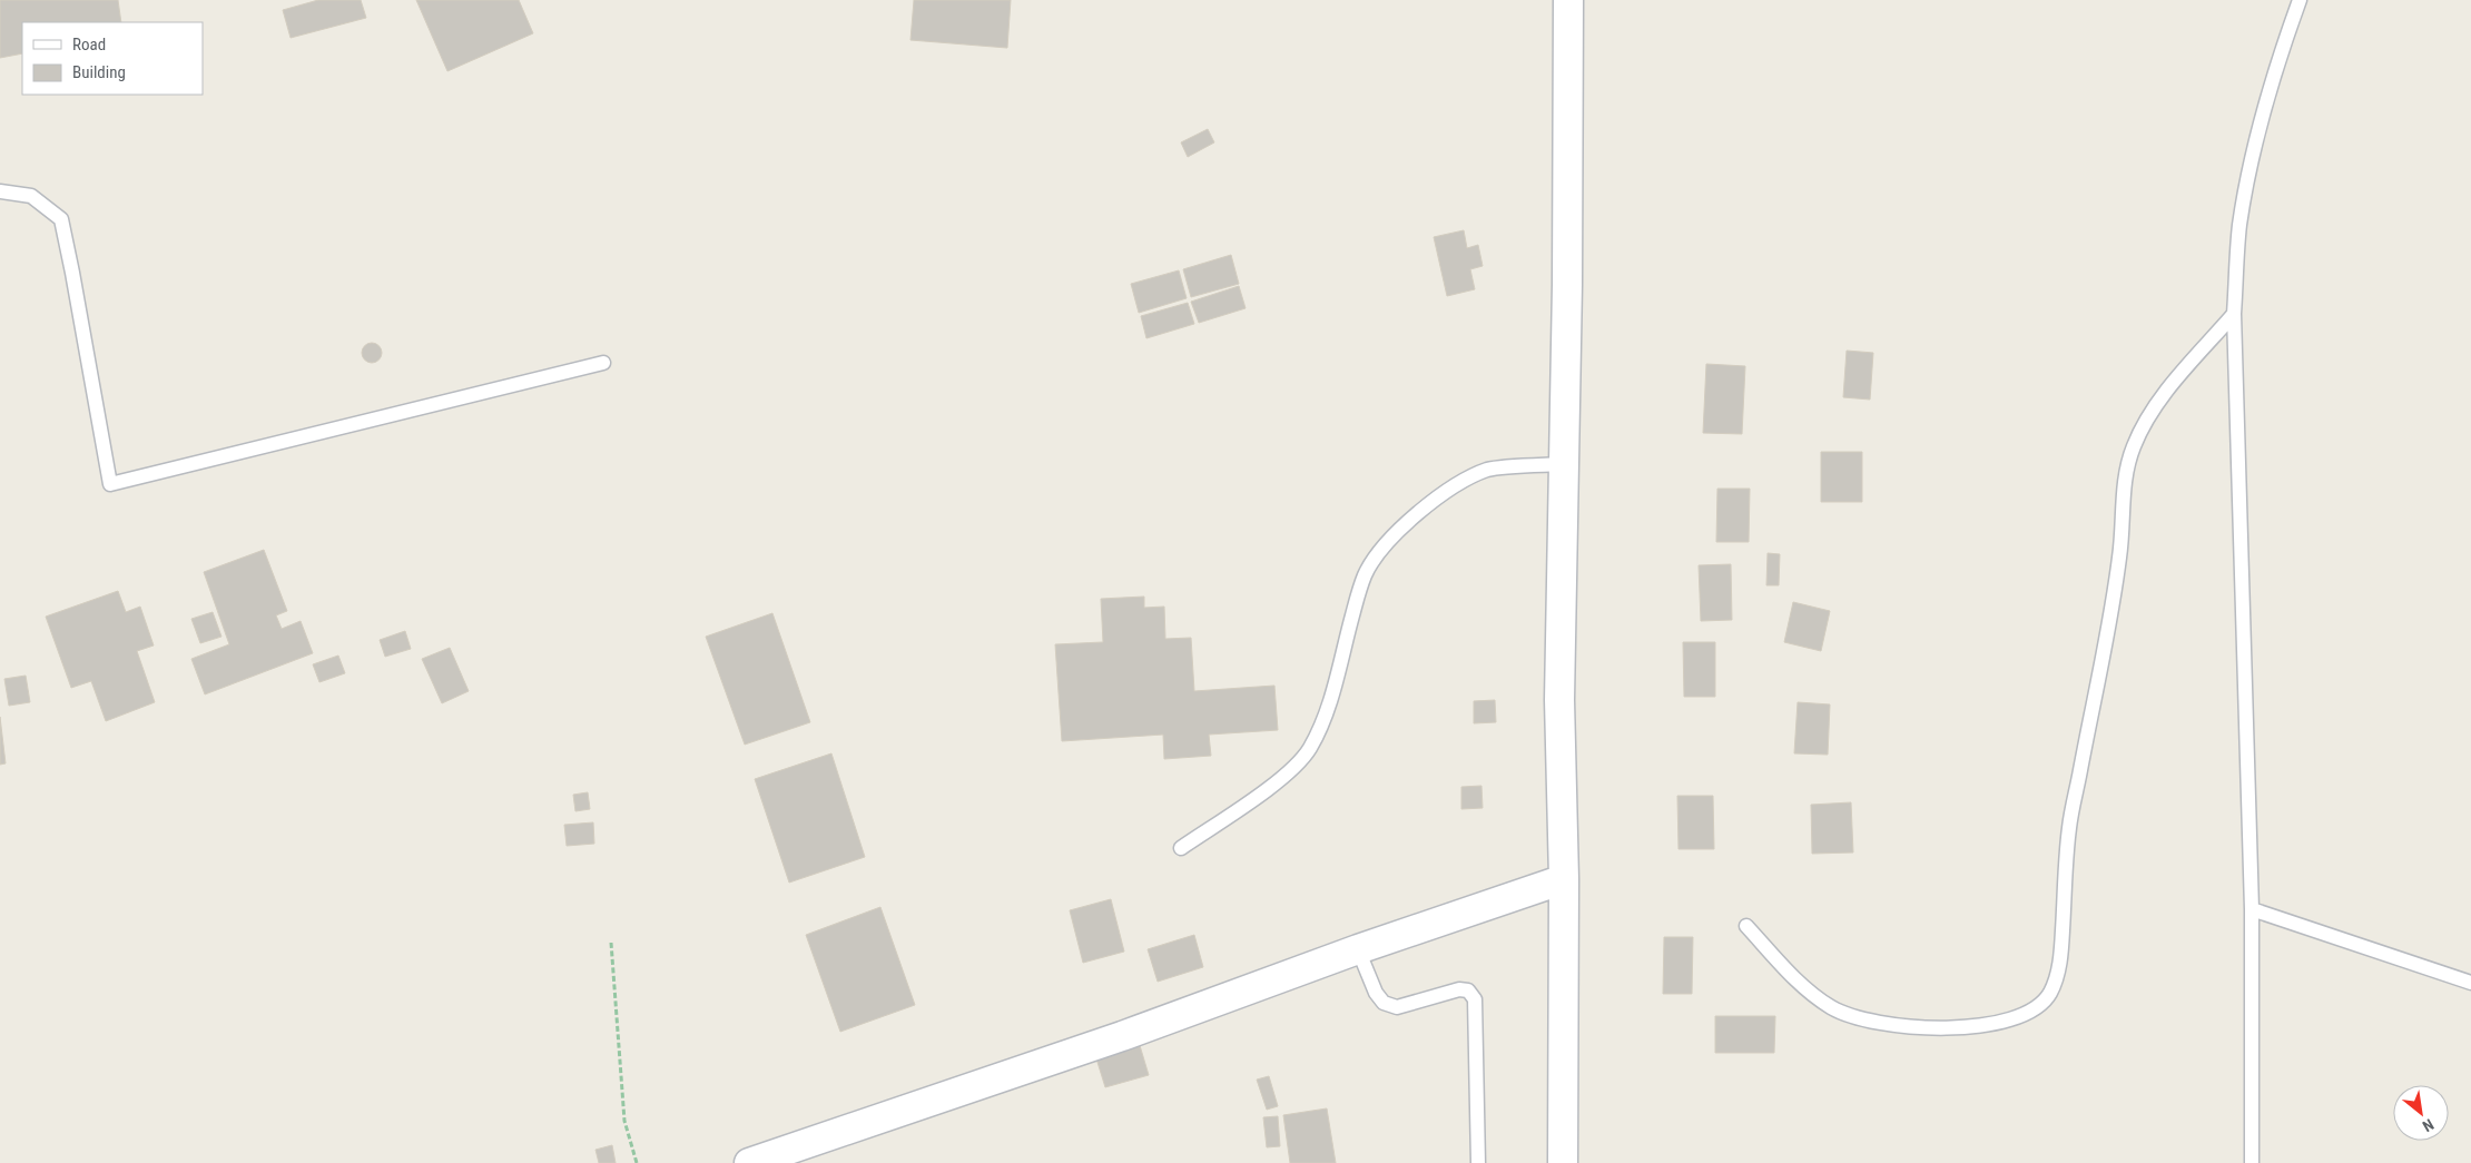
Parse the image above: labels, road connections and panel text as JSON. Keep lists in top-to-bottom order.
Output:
{
  "legend": ["Road", "Building"],
  "north": "bottom right"
}
